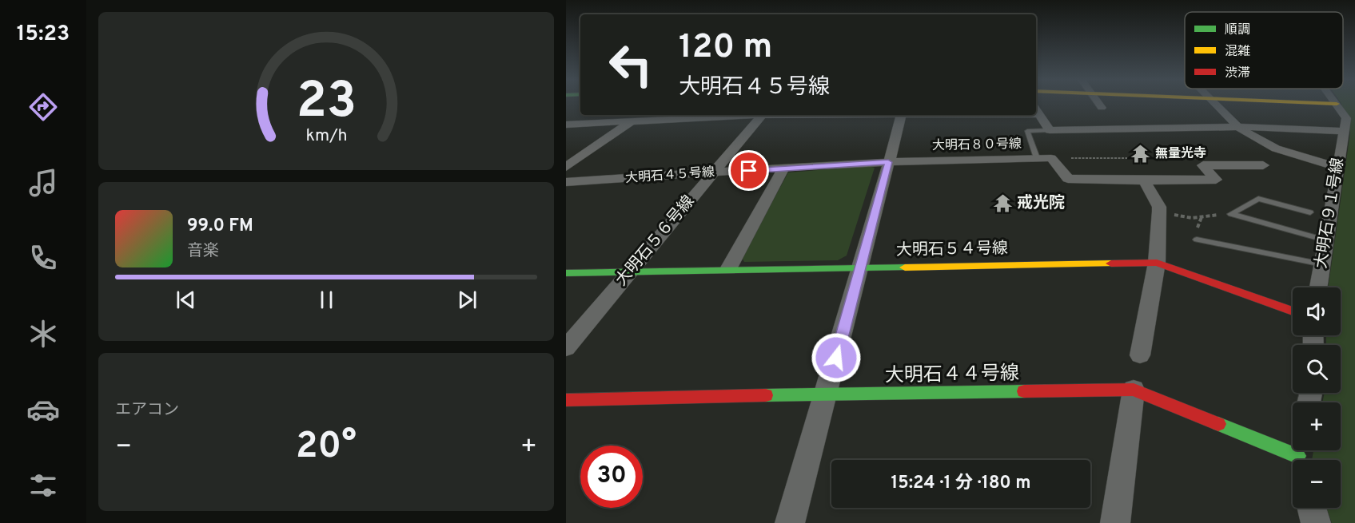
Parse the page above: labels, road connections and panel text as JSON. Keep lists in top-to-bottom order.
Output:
{
  "streets": {
    "street": [
      "大明石８０号線",
      "大明石４５号線",
      "大明石９１号線",
      "大明石５６号線",
      "大明石５４号線",
      "大明石４４号線"
    ]
  },
  "crossings": [
    ["大明石８０号線", "大明石４５号線"],
    ["大明石８０号線", "大明石９１号線"],
    ["大明石４５号線", "大明石５６号線"],
    ["大明石５６号線", "大明石５４号線"]
  ],
  "places": {
    "temple": ["無量光寺", "戒光院"]
  },
  "legend": ["順調", "混雑", "渋滞"],
  "page": {
    "tabs": "15:23",
    "turn": ["120 m", "大明石４５号線"],
    "song": ["99.0 FM", "音楽"],
    "map_buttons": ["+", "−"],
    "tile": "エアコン",
    "heat": ["−", "20°", "+"],
    "limit": "30",
    "trip": "15:24 · 1 分 · 180 m",
    "gauge": ["23", "km/h"]
  }
}
